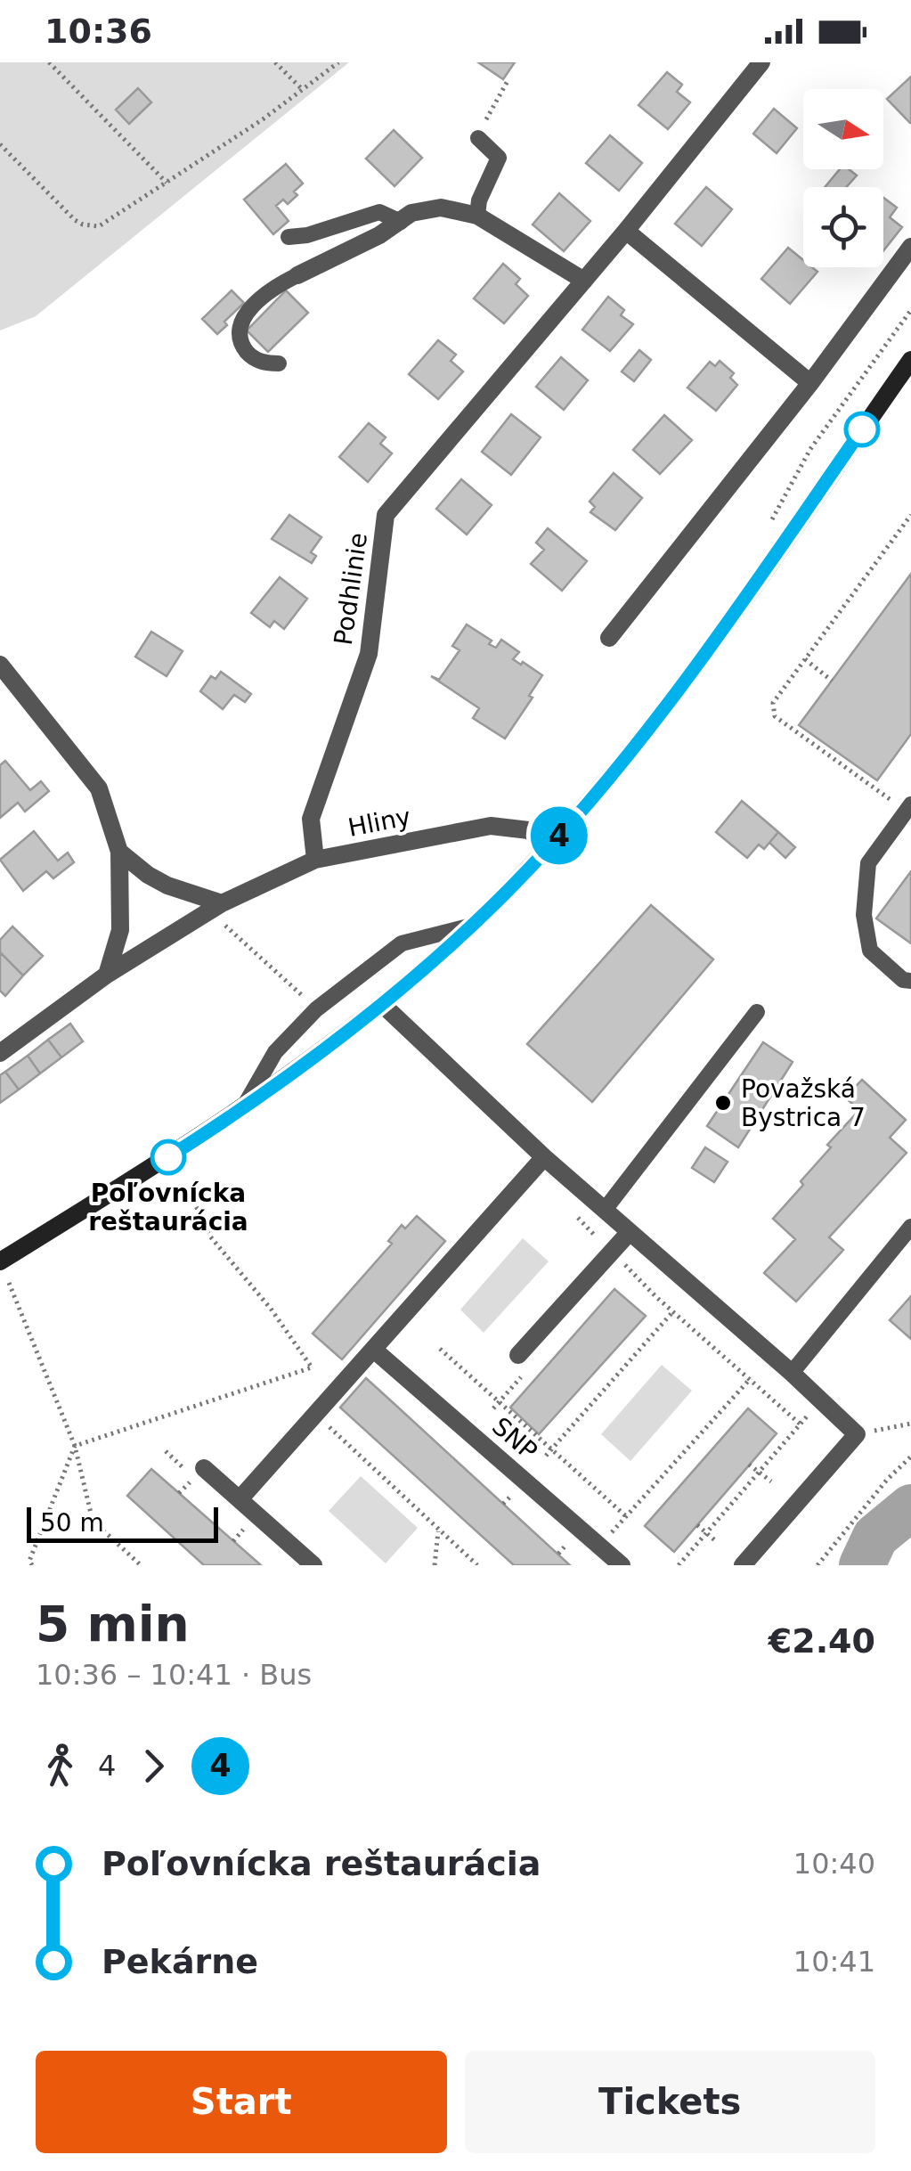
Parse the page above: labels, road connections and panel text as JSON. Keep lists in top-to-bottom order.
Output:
{
  "streets": {
    "street": ["Podhlinie", "Hliny", "SNP"]
  },
  "crossings": [
    ["Podhlinie", "Hliny"]
  ],
  "places": ["Považská Bystrica 7", "Poľovnícka reštaurácia"],
  "lines": ["bus line 4"],
  "scale_bar": "50 m",
  "north": "right",
  "page": {
    "status": "10:36",
    "on_map": "4",
    "scale": "50 m",
    "heading": ["5 min", "10:36 – 10:41 · Bus", "€2.40"],
    "legs": ["4", "4"],
    "list": [
      {
        "name": "Poľovnícka reštaurácia",
        "value": "10:40"
      },
      {
        "name": "Pekárne",
        "value": "10:41"
      }
    ],
    "buttons": ["Start", "Tickets"]
  }
}
